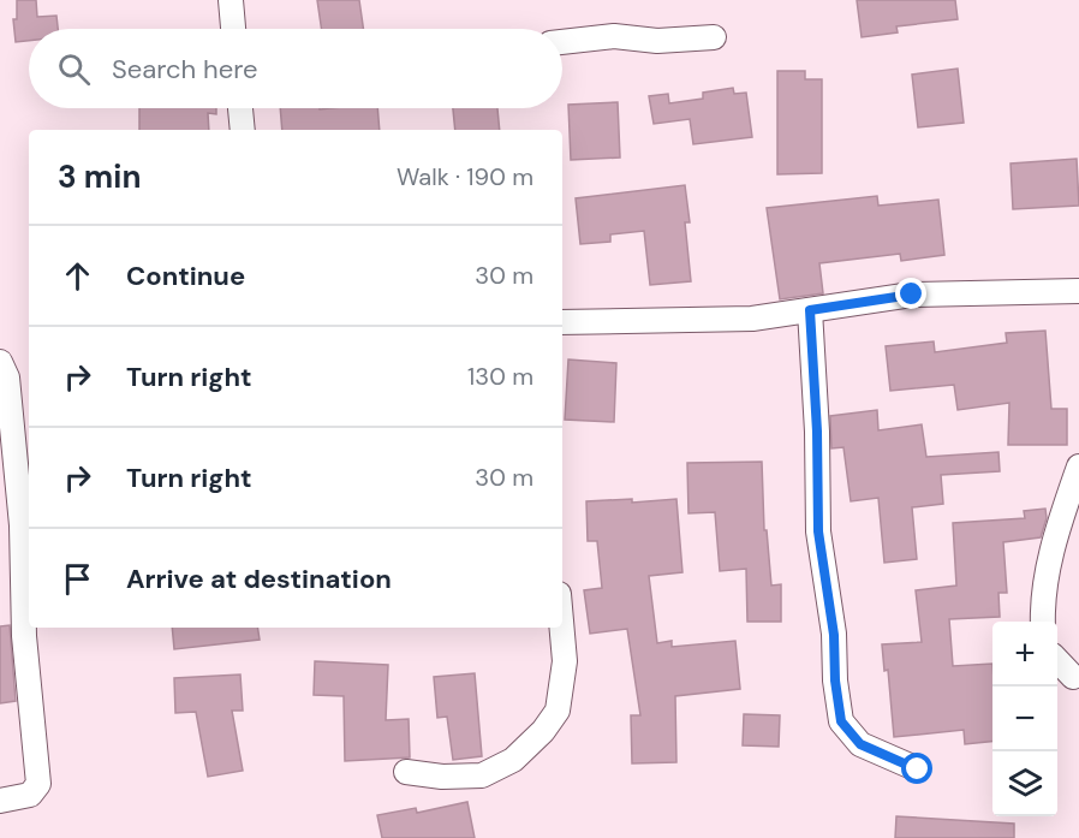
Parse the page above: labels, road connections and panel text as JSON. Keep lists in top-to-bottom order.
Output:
{
  "page": {
    "search": "Search here",
    "heading": ["3 min", "Walk · 190 m"],
    "list": [
      ["Continue", "30 m"],
      ["Turn right", "130 m"],
      ["Turn right", "30 m"],
      "Arrive at destination"
    ],
    "map_buttons": ["+", "−"]
  }
}
